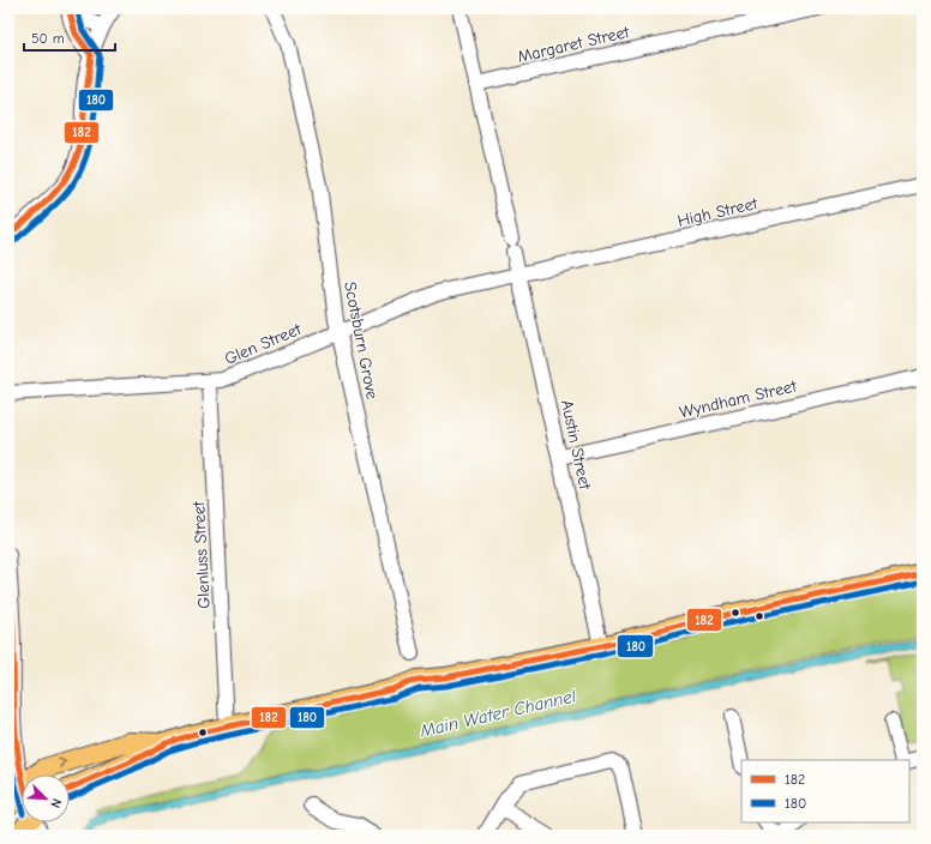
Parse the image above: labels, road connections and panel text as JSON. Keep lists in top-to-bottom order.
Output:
{
  "streets": {
    "street": [
      "Margaret Street",
      "High Street",
      "Scotsburn Grove",
      "Glen Street",
      "Wyndham Street",
      "Austin Street",
      "Glenluss Street"
    ]
  },
  "crossings": [
    ["Margaret Street", "Austin Street"],
    ["High Street", "Glen Street"],
    ["High Street", "Austin Street"],
    ["Scotsburn Grove", "Glen Street"],
    ["Glen Street", "Austin Street"],
    ["Glen Street", "Glenluss Street"],
    ["Wyndham Street", "Austin Street"]
  ],
  "water": ["Main Water Channel"],
  "lines": ["transit line 182", "transit line 180"],
  "legend": ["182", "180"],
  "scale_bar": "50 m",
  "north": "bottom right"
}
